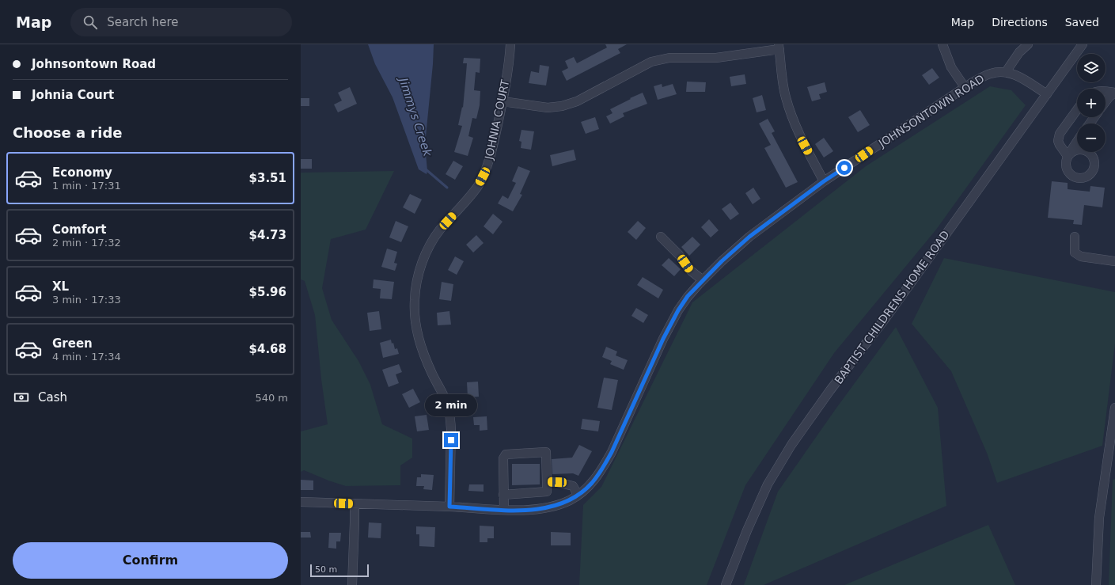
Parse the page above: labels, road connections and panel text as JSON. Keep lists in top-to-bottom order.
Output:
{
  "streets": {
    "street": ["JOHNSONTOWN ROAD", "JOHNIA COURT", "BAPTIST CHILDRENS HOME ROAD"]
  },
  "crossings": [
    ["JOHNSONTOWN ROAD", "JOHNIA COURT"],
    ["JOHNSONTOWN ROAD", "BAPTIST CHILDRENS HOME ROAD"]
  ],
  "water": ["Jimmys Creek"],
  "scale_bar": "50 m",
  "page": {
    "header": "Map",
    "search": "Search here",
    "nav": ["Map", "Directions", "Saved"],
    "banner": ["Johnsontown Road", "Johnia Court"],
    "map_buttons": ["+", "−"],
    "heading": "Choose a ride",
    "list": [
      {
        "name": "Economy",
        "note": "1 min · 17:31",
        "value": "$3.51"
      },
      {
        "name": "Comfort",
        "note": "2 min · 17:32",
        "value": "$4.73"
      },
      {
        "name": "XL",
        "note": "3 min · 17:33",
        "value": "$5.96"
      },
      {
        "name": "Green",
        "note": "4 min · 17:34",
        "value": "$4.68"
      }
    ],
    "pay": ["Cash", "540 m"],
    "bubble": "2 min",
    "buttons": "Confirm",
    "scale": "50 m"
  }
}
